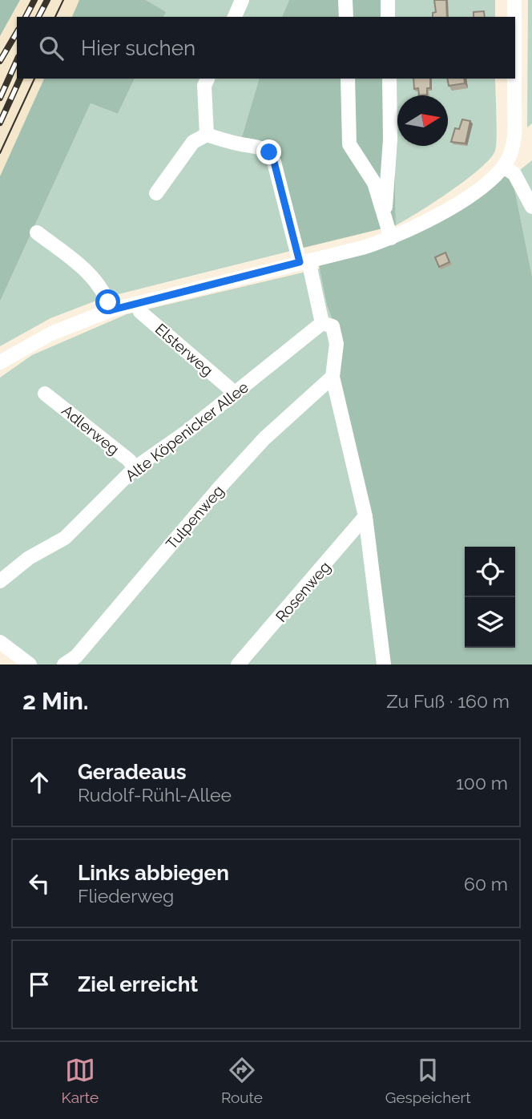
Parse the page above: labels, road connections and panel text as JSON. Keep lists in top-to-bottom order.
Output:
{
  "streets": {
    "street": [
      "Elsterweg",
      "Adlerweg",
      "Alte Köpenicker Allee",
      "Tulpenweg",
      "Rosenweg"
    ]
  },
  "crossings": [
    ["Elsterweg", "Alte Köpenicker Allee"],
    ["Adlerweg", "Alte Köpenicker Allee"]
  ],
  "north": "right",
  "page": {
    "search": "Hier suchen",
    "heading": ["2 Min.", "Zu Fuß · 160 m"],
    "list": [
      ["Geradeaus", "Rudolf-Rühl-Allee", "100 m"],
      ["Links abbiegen", "Fliederweg", "60 m"],
      "Ziel erreicht"
    ],
    "nav": ["Karte", "Route", "Gespeichert"]
  }
}
